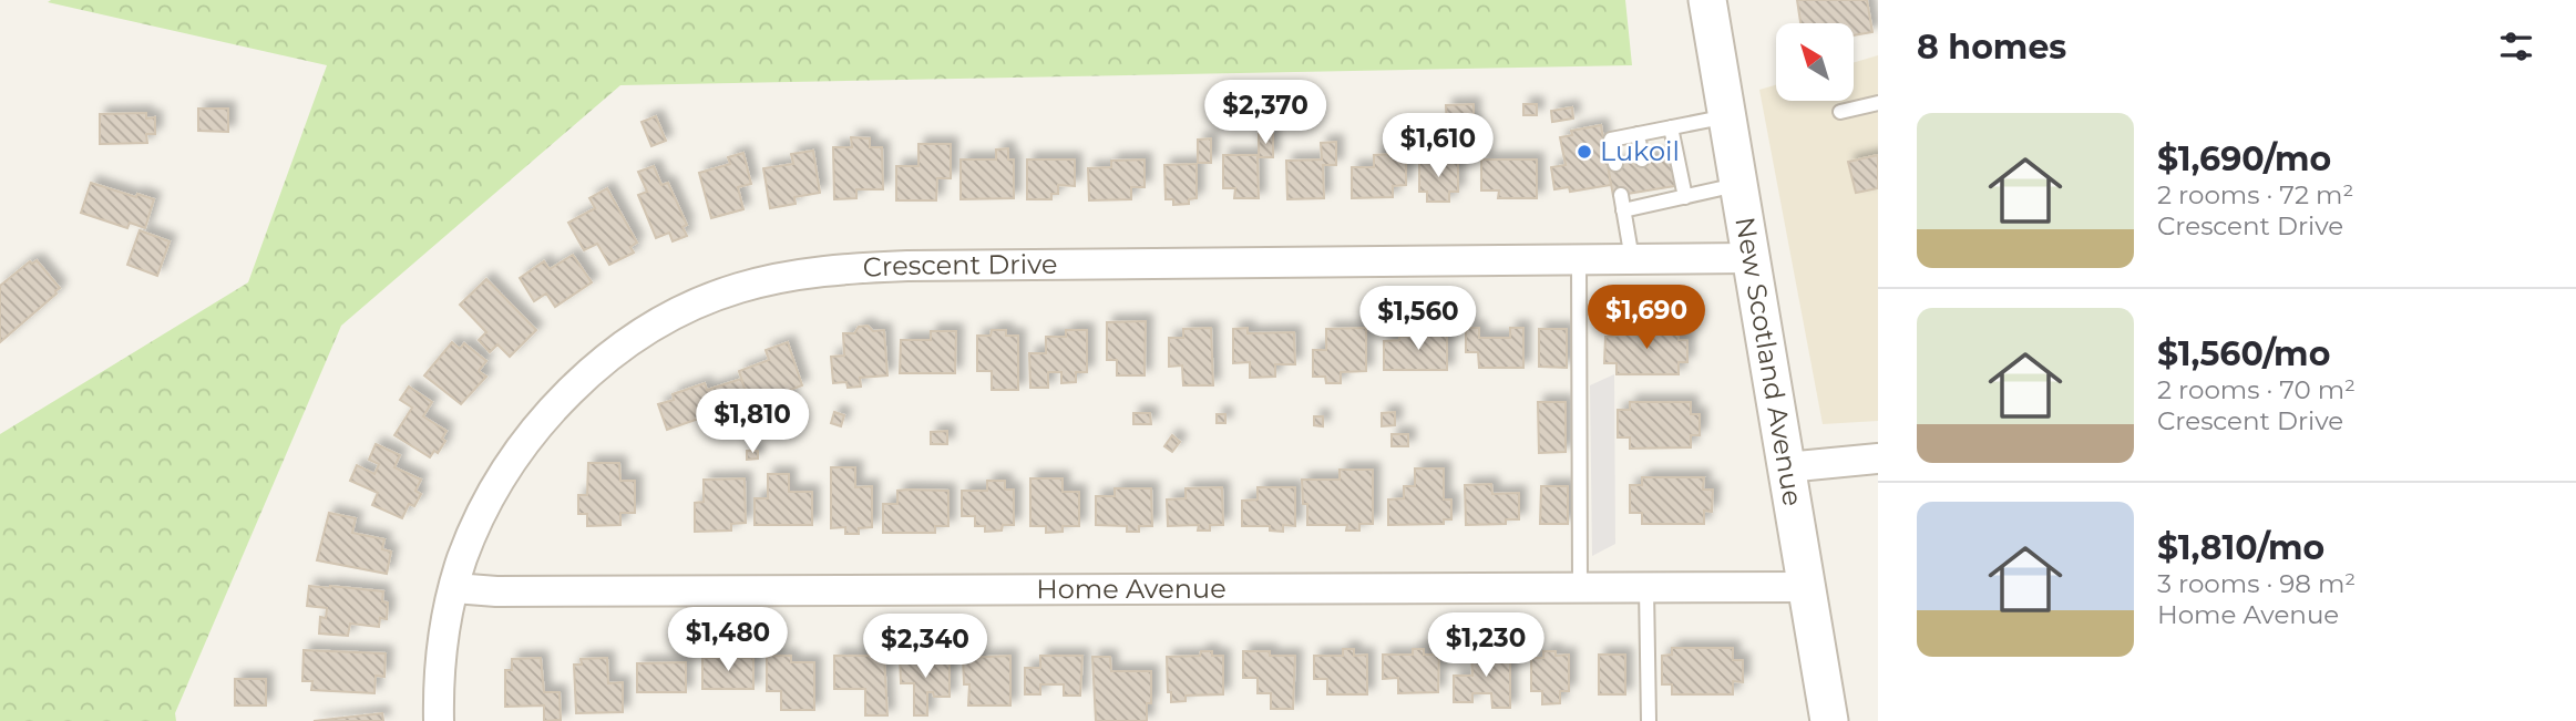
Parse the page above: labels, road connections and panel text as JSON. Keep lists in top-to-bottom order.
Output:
{
  "streets": {
    "street": ["Crescent Drive", "New Scotland Avenue", "Home Avenue"]
  },
  "crossings": [
    ["Crescent Drive", "New Scotland Avenue"],
    ["Crescent Drive", "Home Avenue"],
    ["New Scotland Avenue", "Home Avenue"]
  ],
  "places": ["Lukoil"],
  "north": "top left",
  "page": {
    "heading": "8 homes",
    "price": [
      "$2,370",
      "$1,610",
      "$1,690",
      "$1,560",
      "$1,810",
      "$1,480",
      "$1,230",
      "$2,340"
    ],
    "list": [
      {
        "name": "$1,690/mo",
        "note": "2 rooms · 72 m² · Crescent Drive"
      },
      {
        "name": "$1,560/mo",
        "note": "2 rooms · 70 m² · Crescent Drive"
      },
      {
        "name": "$1,810/mo",
        "note": "3 rooms · 98 m² · Home Avenue"
      }
    ]
  }
}
